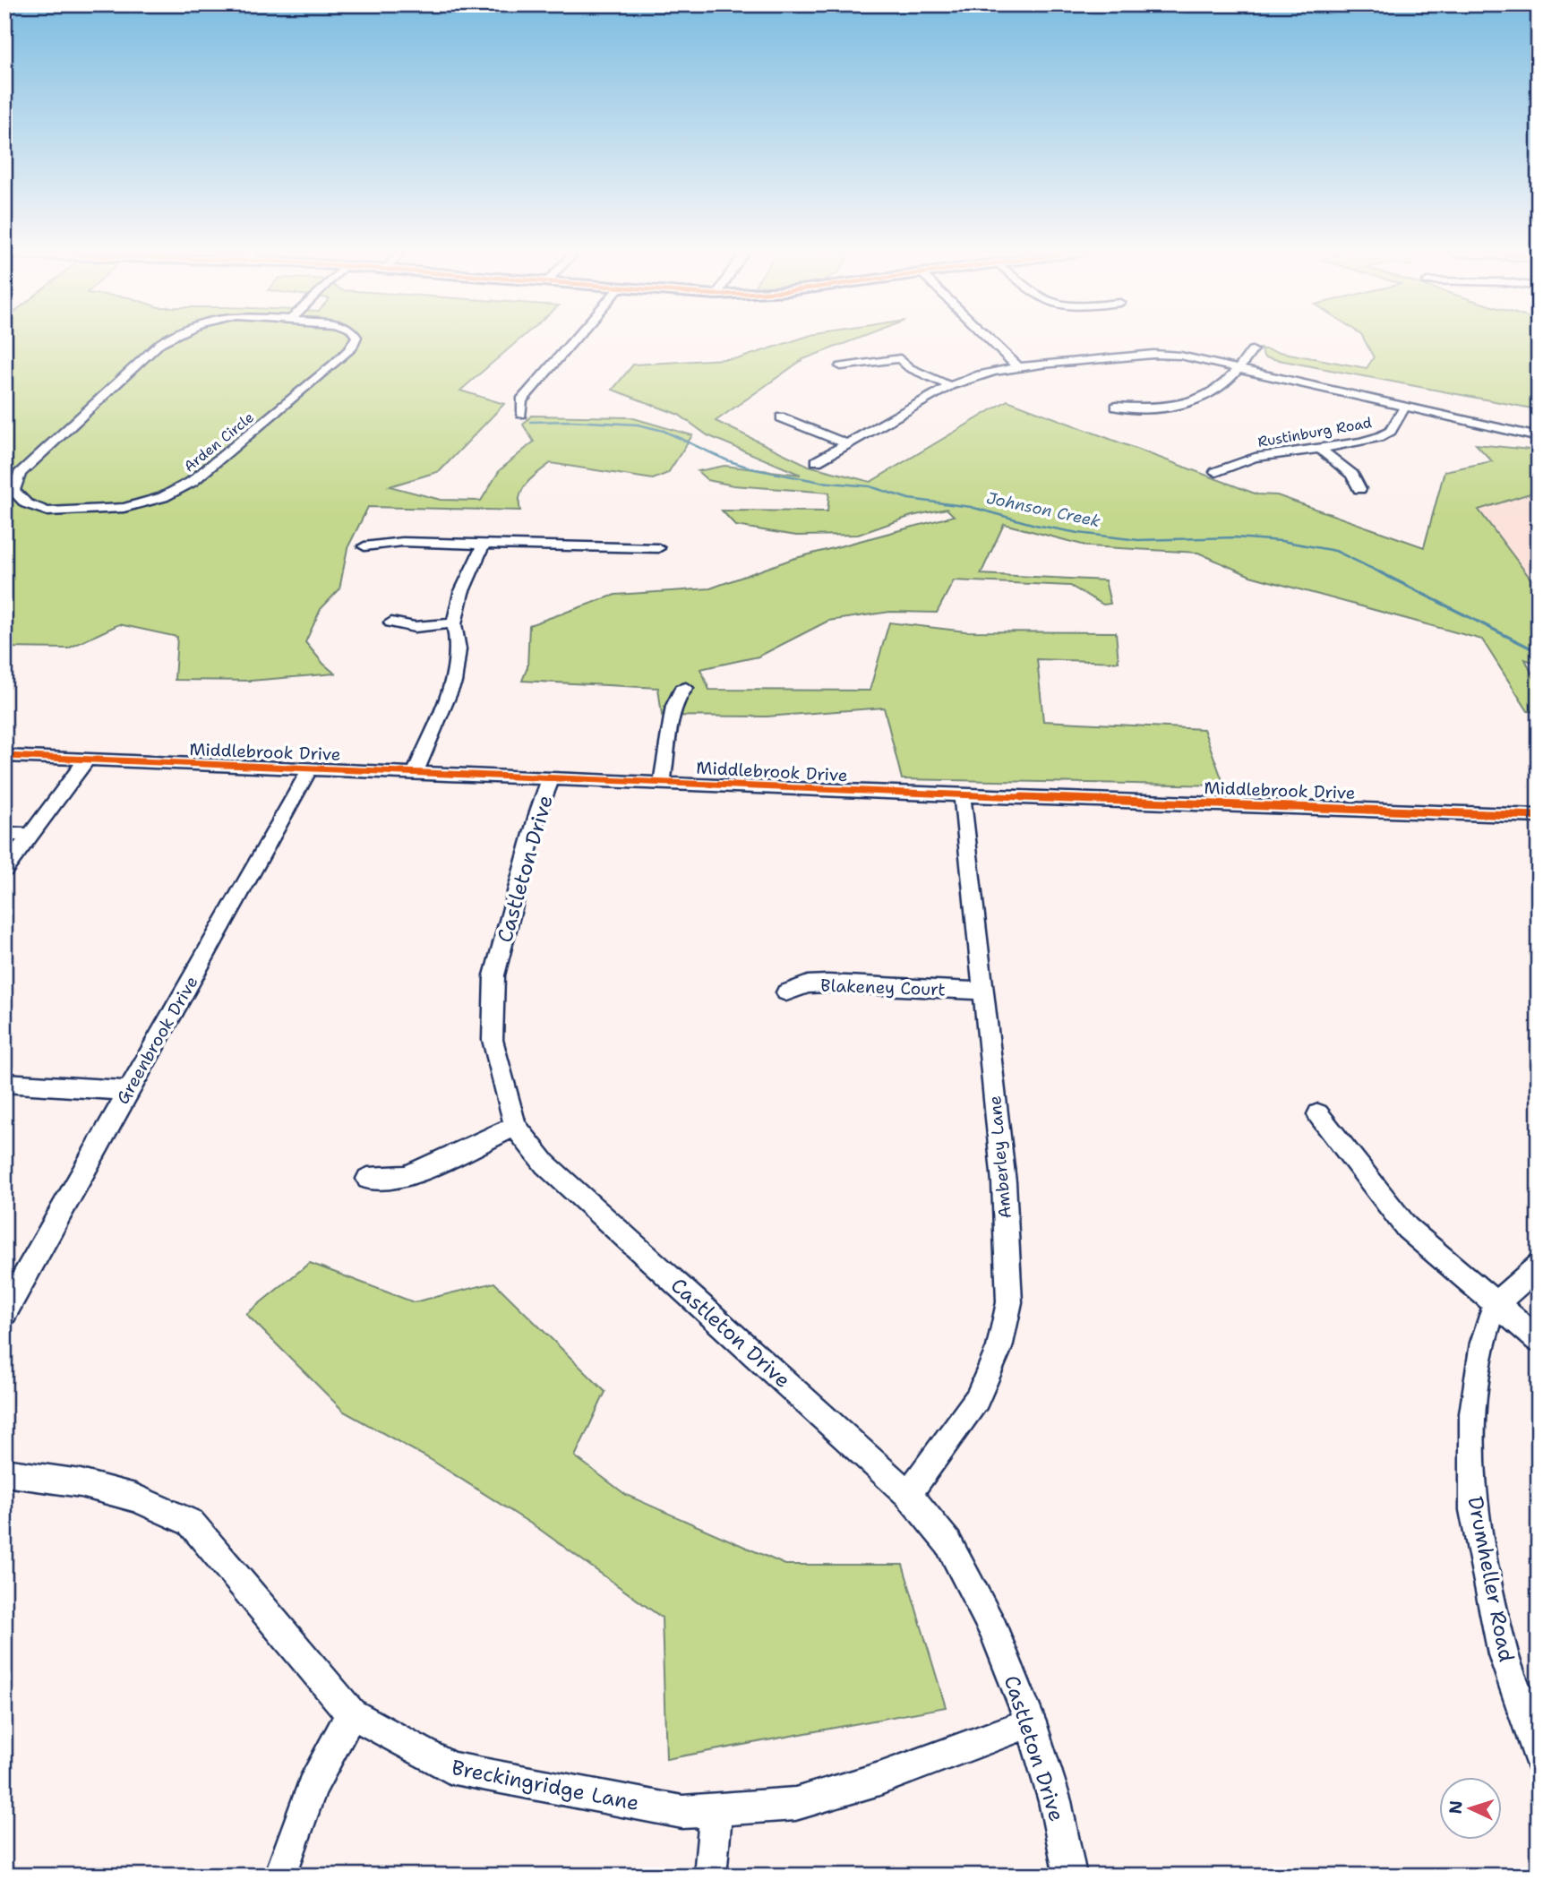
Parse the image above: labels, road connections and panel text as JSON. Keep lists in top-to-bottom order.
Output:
{
  "streets": {
    "street": [
      "Rustinburg Road",
      "Arden Circle",
      "Middlebrook Drive",
      "Castleton Drive",
      "Blakeney Court",
      "Greenbrook Drive",
      "Amberley Lane",
      "Drumheller Road",
      "Breckingridge Lane"
    ]
  },
  "crossings": [
    ["Middlebrook Drive", "Castleton Drive"],
    ["Middlebrook Drive", "Greenbrook Drive"],
    ["Middlebrook Drive", "Amberley Lane"],
    ["Castleton Drive", "Amberley Lane"],
    ["Castleton Drive", "Breckingridge Lane"],
    ["Blakeney Court", "Amberley Lane"]
  ],
  "water": ["Johnson Creek"],
  "north": "left"
}
